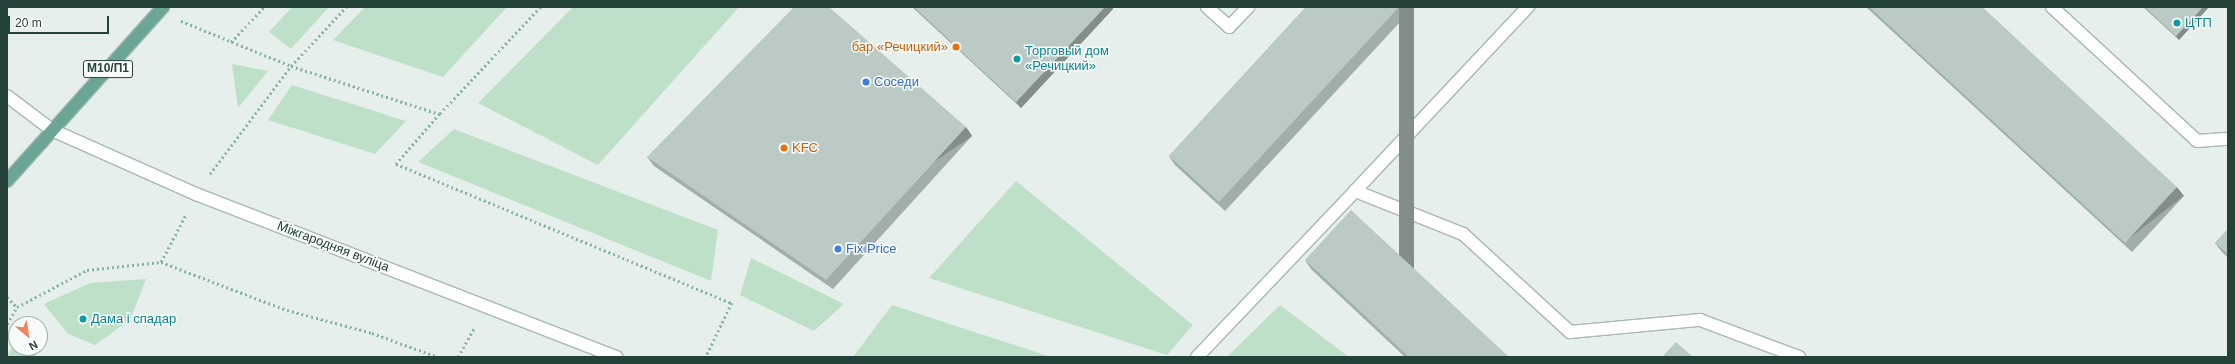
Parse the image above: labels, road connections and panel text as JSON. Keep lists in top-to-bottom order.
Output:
{
  "streets": {
    "main road": ["М10/П1", "Міжгародняя вуліца"]
  },
  "crossings": [
    ["М10/П1", "Міжгародняя вуліца"]
  ],
  "places": [
    "ЦТП",
    "бар «Речицкий»",
    "Торговый дом «Речицкий»",
    "Соседи",
    "KFC",
    "Fix Price",
    "Дама і спадар"
  ],
  "scale_bar": "20 m",
  "north": "bottom right"
}
